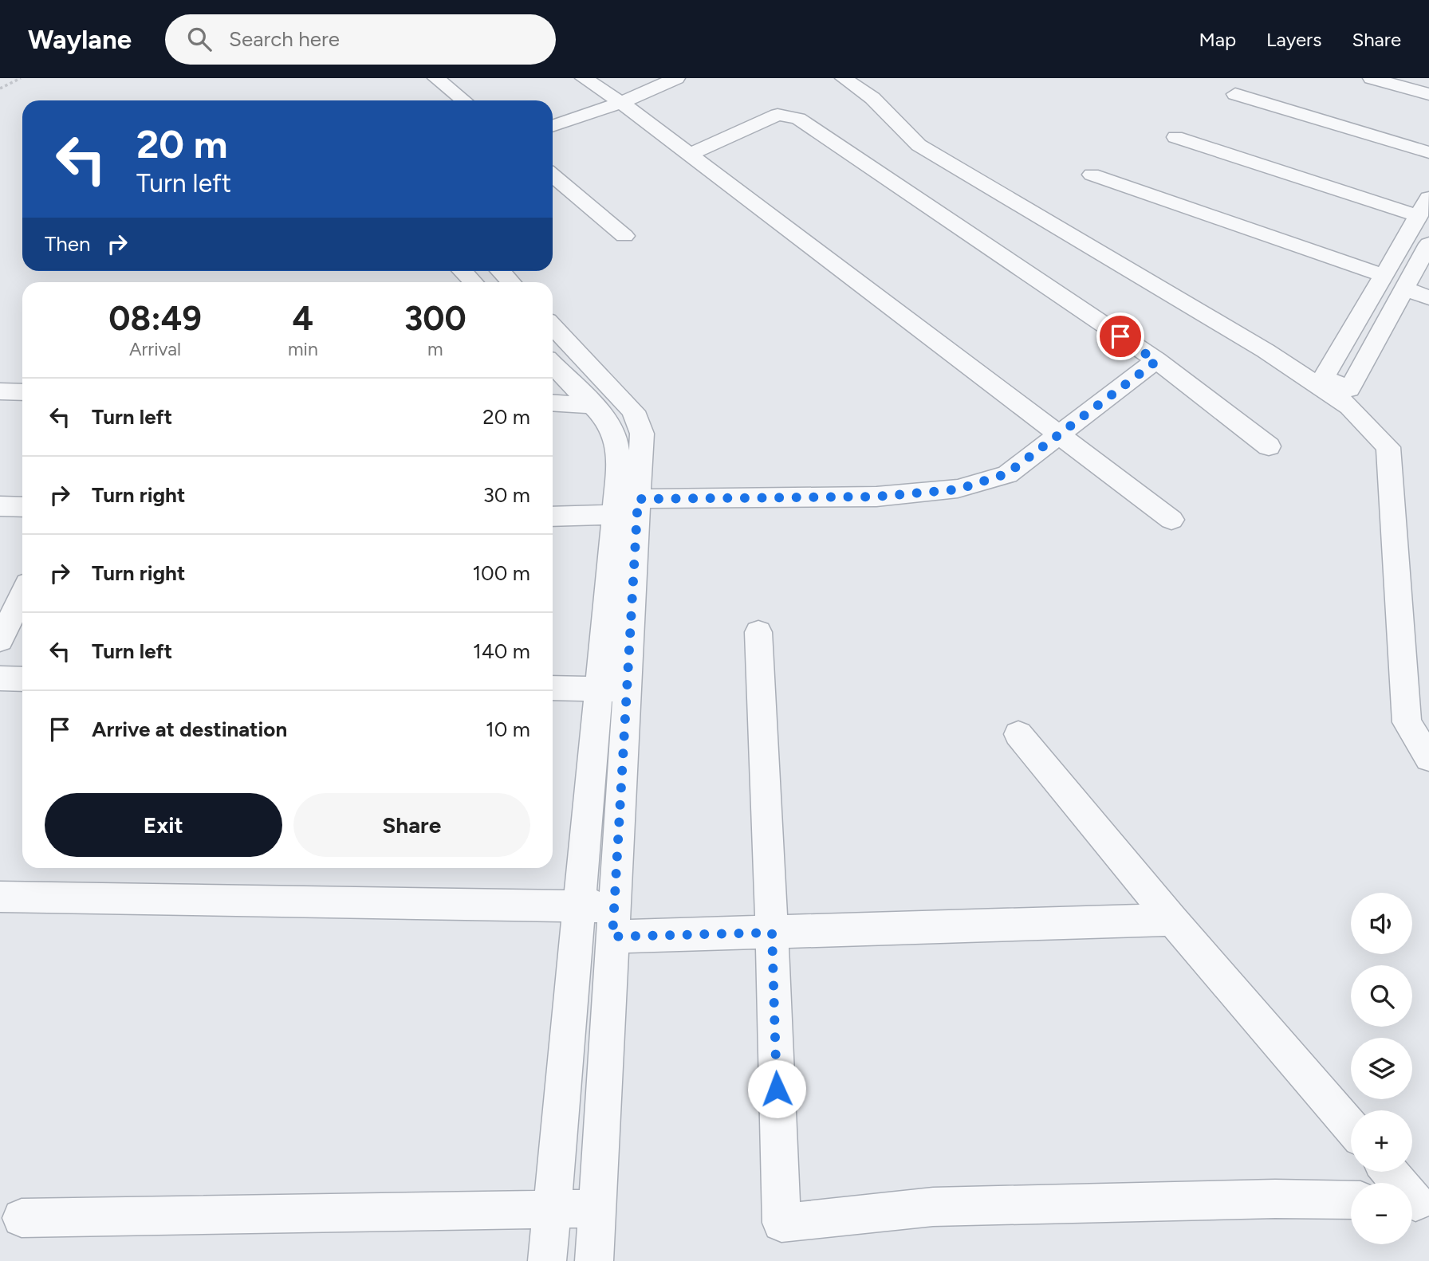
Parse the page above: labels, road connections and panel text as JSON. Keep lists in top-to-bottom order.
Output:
{
  "page": {
    "header": "Waylane",
    "search": "Search here",
    "nav": ["Map", "Layers", "Share"],
    "turn": ["20 m", "Turn left"],
    "then": "Then",
    "eta": [
      "08:49",
      "Arrival",
      "4",
      "min",
      "300",
      "m"
    ],
    "list": [
      {
        "name": "Turn left",
        "value": "20 m"
      },
      {
        "name": "Turn right",
        "value": "30 m"
      },
      {
        "name": "Turn right",
        "value": "100 m"
      },
      {
        "name": "Turn left",
        "value": "140 m"
      },
      {
        "name": "Arrive at destination",
        "value": "10 m"
      }
    ],
    "buttons": ["Exit", "Share"],
    "map_buttons": ["+", "−"]
  }
}
